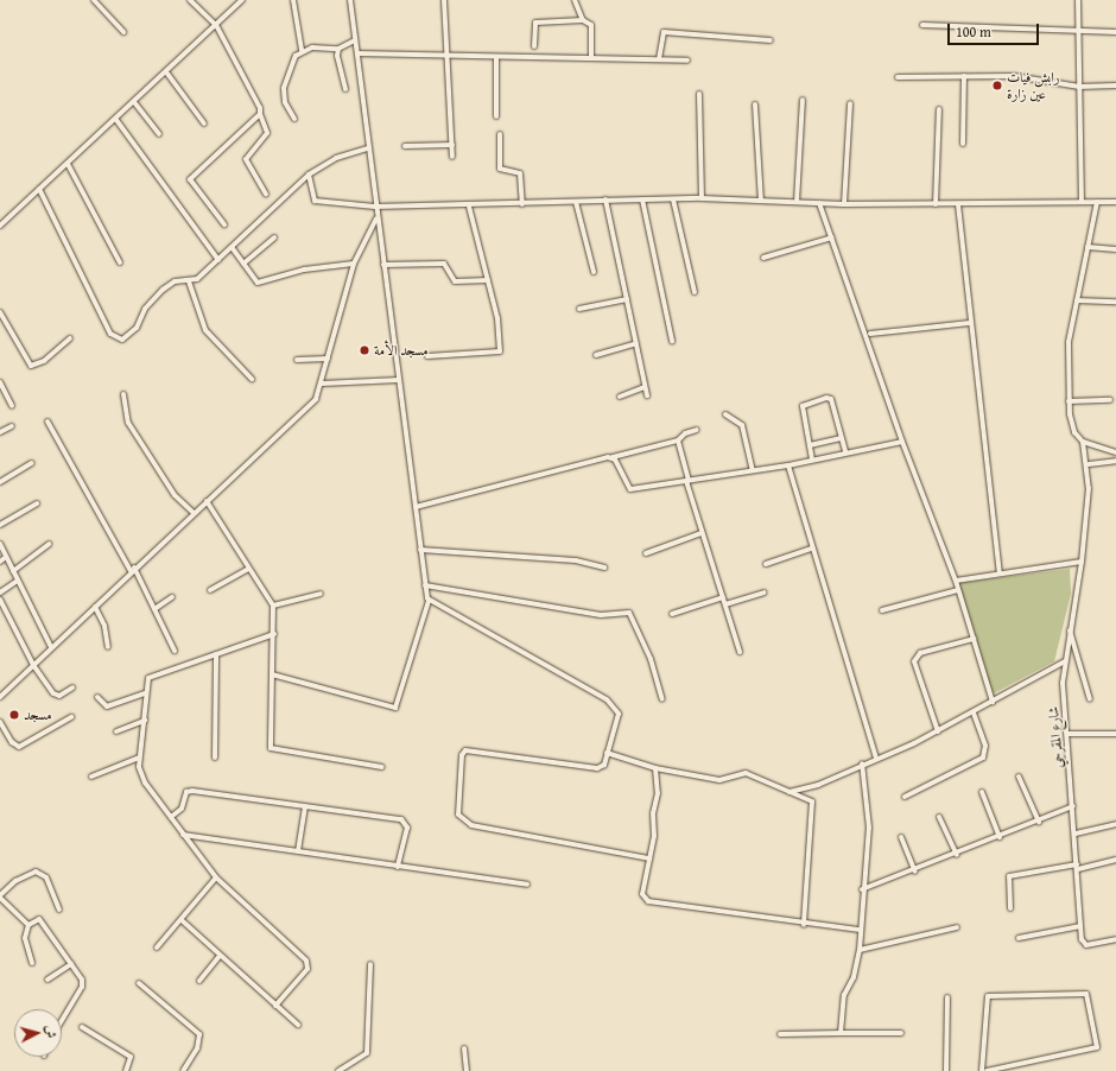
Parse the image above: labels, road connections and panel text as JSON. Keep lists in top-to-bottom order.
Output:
{
  "streets": {
    "street": ["شارع المقرحي"]
  },
  "places": ["رابش فيات عين زارة", "مسجد الأمة", "مسجد"],
  "scale_bar": "100 m",
  "north": "right"
}
